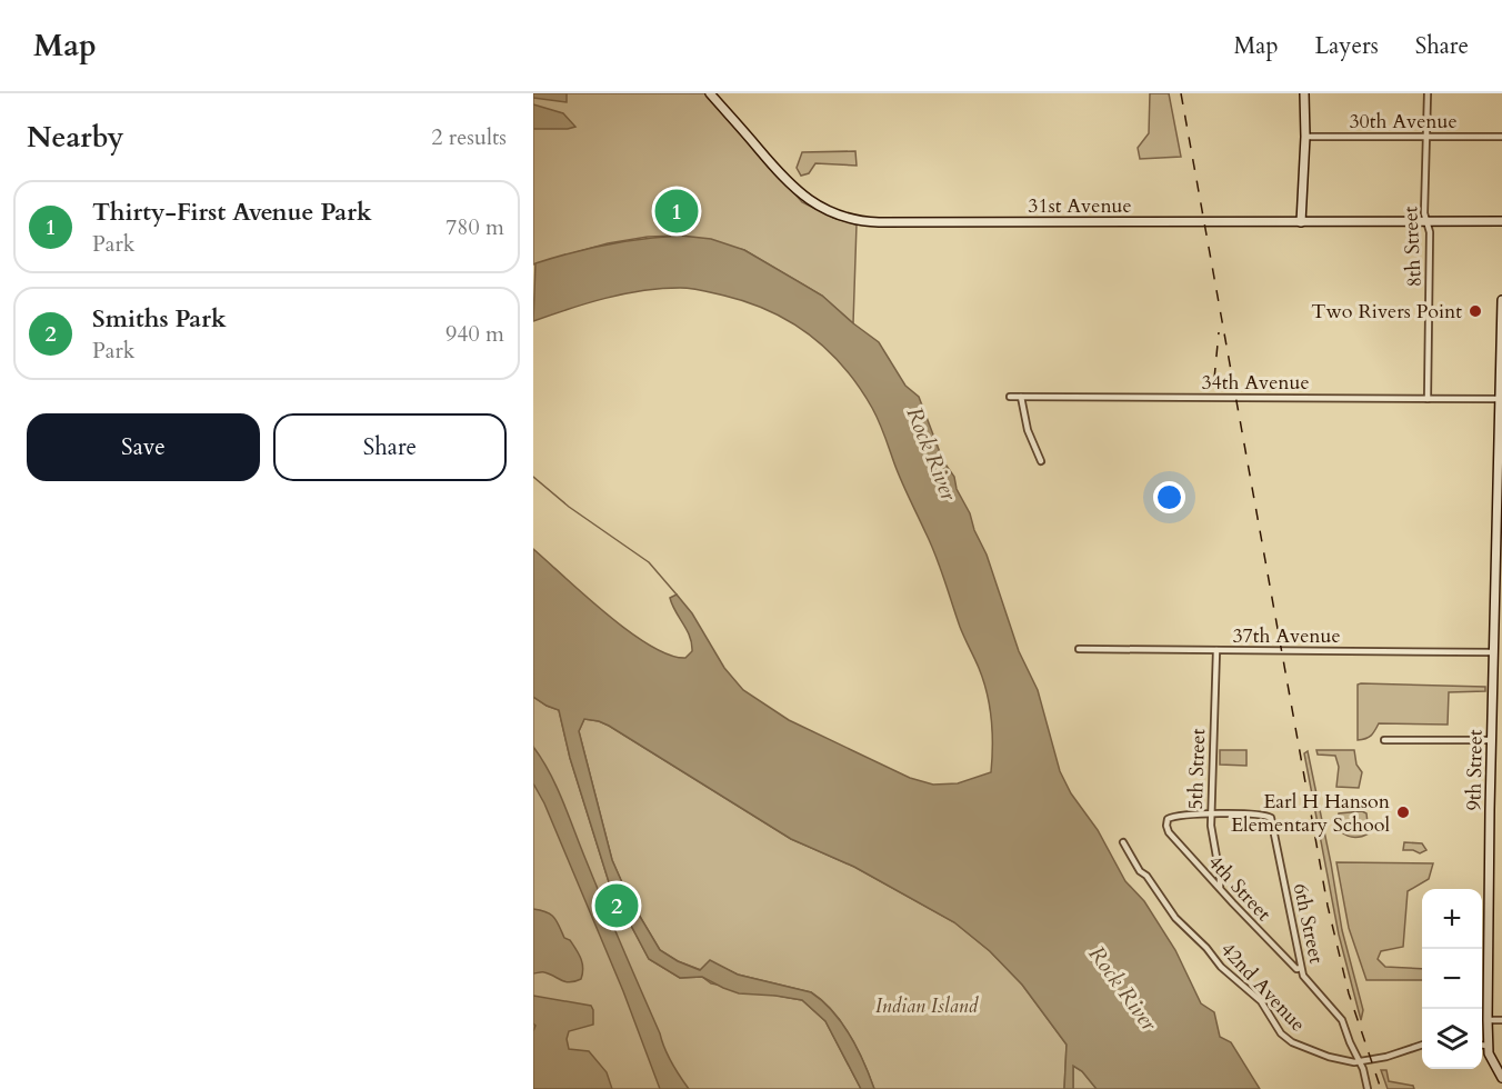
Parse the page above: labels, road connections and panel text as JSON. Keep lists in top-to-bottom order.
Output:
{
  "streets": {
    "street": [
      "30th Avenue",
      "31st Avenue",
      "8th Street",
      "34th Avenue",
      "37th Avenue",
      "5th Street",
      "9th Street",
      "4th Street",
      "6th Street",
      "42nd Avenue"
    ]
  },
  "crossings": [
    ["30th Avenue", "8th Street"],
    ["31st Avenue", "8th Street"],
    ["8th Street", "34th Avenue"],
    ["34th Avenue", "9th Street"],
    ["37th Avenue", "5th Street"],
    ["37th Avenue", "9th Street"],
    ["5th Street", "4th Street"],
    ["5th Street", "6th Street"],
    ["4th Street", "6th Street"],
    ["6th Street", "42nd Avenue"]
  ],
  "water": ["Rock River"],
  "parks": ["Indian Island"],
  "places": ["Two Rivers Point", "Earl H Hanson Elementary School"],
  "page": {
    "header": "Map",
    "nav": ["Map", "Layers", "Share"],
    "heading": ["Nearby", "2 results"],
    "list": [
      {
        "mark": "1",
        "name": "Thirty-First Avenue Park",
        "note": "Park",
        "value": "780 m"
      },
      {
        "mark": "2",
        "name": "Smiths Park",
        "note": "Park",
        "value": "940 m"
      }
    ],
    "pins": ["1", "2"],
    "buttons": ["Save", "Share"],
    "map_buttons": ["+", "−"]
  }
}
